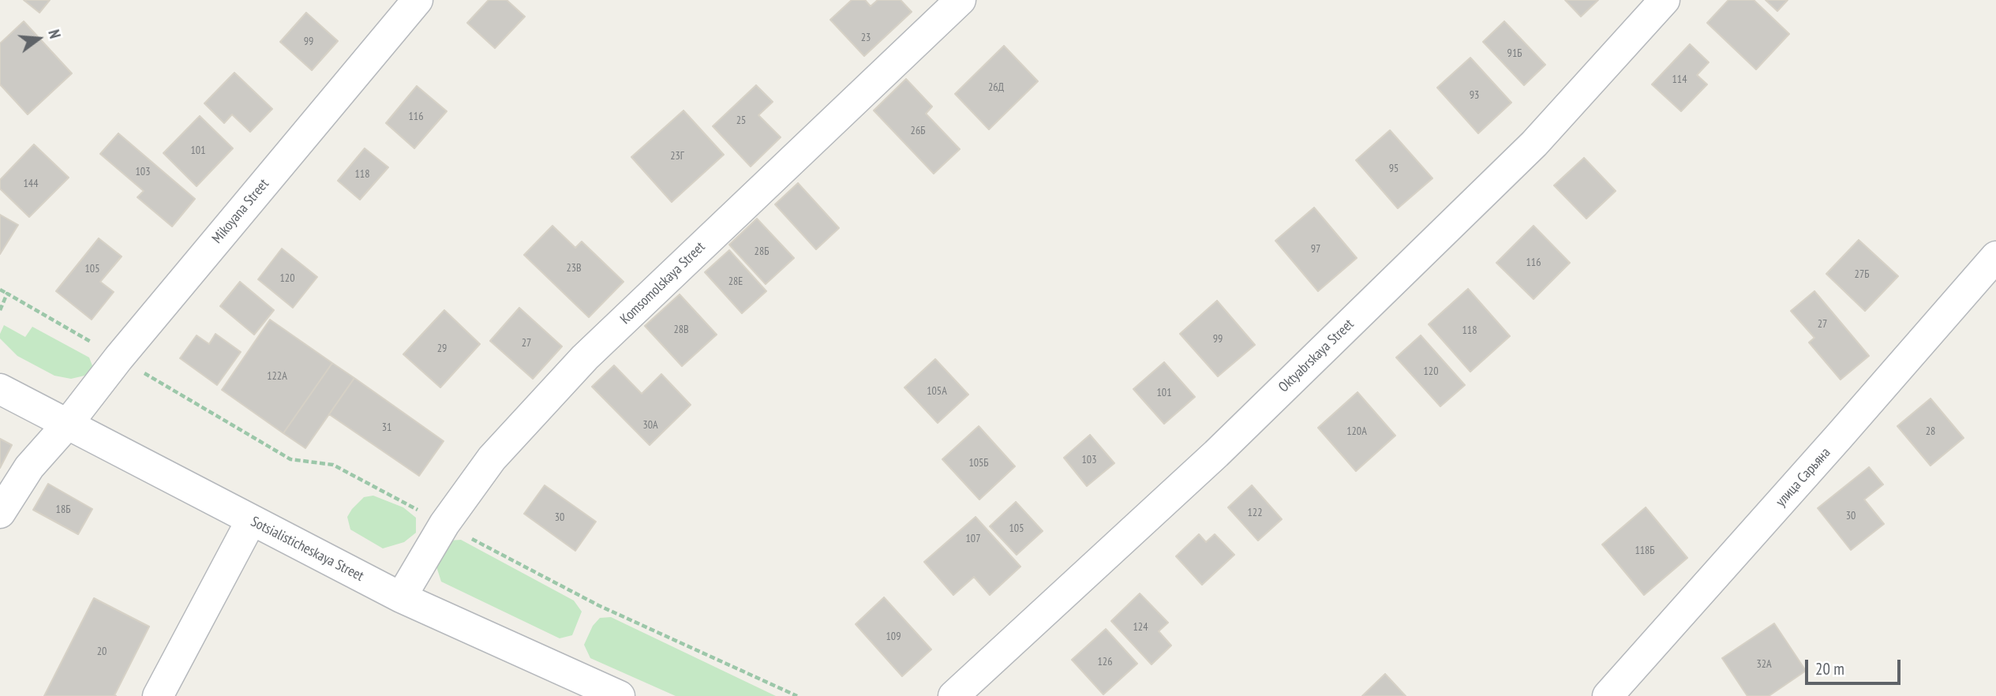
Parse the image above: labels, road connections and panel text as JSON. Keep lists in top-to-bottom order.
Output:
{
  "streets": {
    "street": [
      "Mikoyana Street",
      "Komsomolskaya Street",
      "Oktyabrskaya Street",
      "улица Сарьяна",
      "Sotsialisticheskaya Street"
    ]
  },
  "crossings": [
    ["Mikoyana Street", "Sotsialisticheskaya Street"],
    ["Komsomolskaya Street", "Sotsialisticheskaya Street"]
  ],
  "house_numbers": [
    "23",
    "99",
    "91Б",
    "114",
    "26Д",
    "93",
    "116",
    "25",
    "26Б",
    "101",
    "23Г",
    "95",
    "103",
    "118",
    "144",
    "97",
    "28Б",
    "116",
    "23В",
    "105",
    "27Б",
    "120",
    "28Е",
    "27",
    "28В",
    "118",
    "99",
    "27",
    "29",
    "120",
    "122А",
    "105А",
    "101",
    "30А",
    "31",
    "120А",
    "28",
    "103",
    "105Б",
    "18Б",
    "122",
    "30",
    "30",
    "105",
    "107",
    "118Б",
    "124",
    "109",
    "20",
    "126",
    "32А"
  ],
  "scale_bar": "20 m",
  "north": "right"
}
